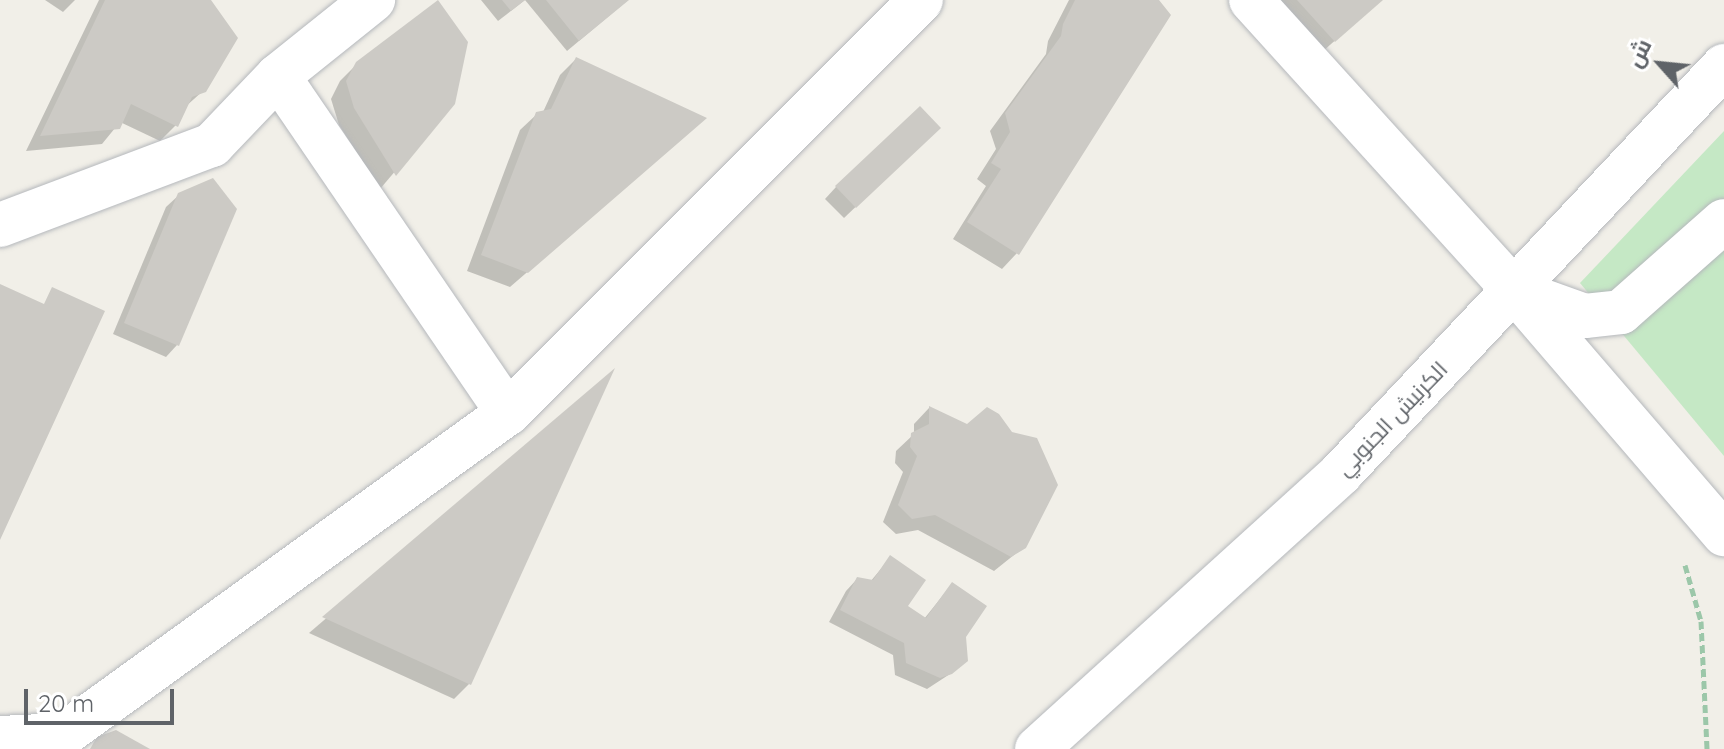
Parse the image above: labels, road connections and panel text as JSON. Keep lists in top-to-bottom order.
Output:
{
  "streets": {
    "street": ["الكرنيش الجنوبي"]
  },
  "scale_bar": "20 m",
  "north": "top left"
}
